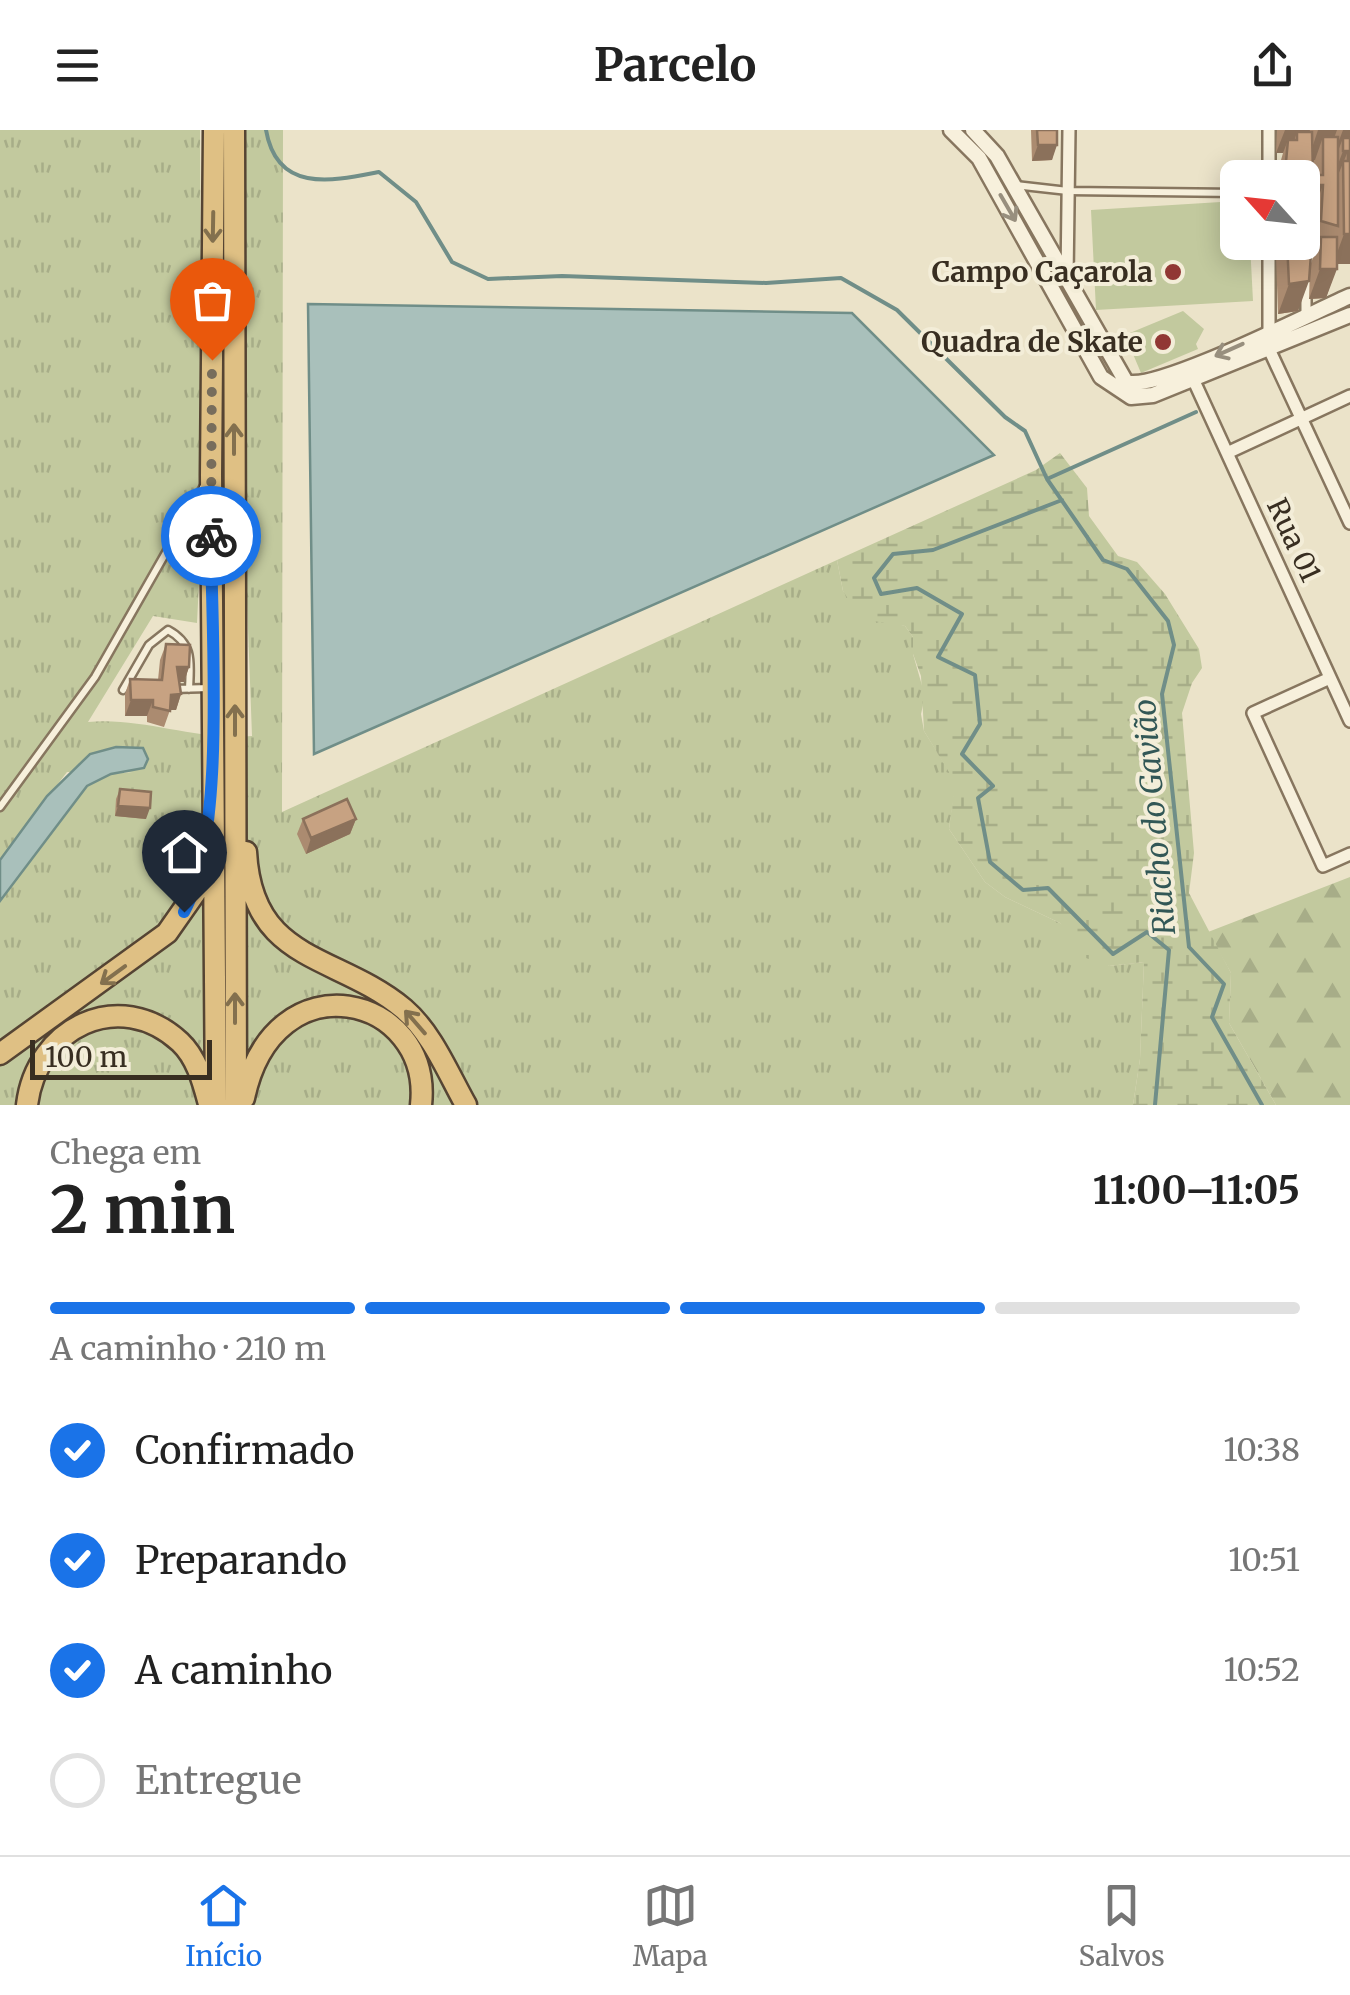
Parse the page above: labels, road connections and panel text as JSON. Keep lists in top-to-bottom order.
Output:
{
  "streets": {
    "street": ["Rua 01"]
  },
  "water": ["Riacho do Gavião"],
  "places": ["Campo Caçarola", "Quadra de Skate"],
  "scale_bar": "100 m",
  "north": "top left",
  "page": {
    "header": "Parcelo",
    "scale": "100 m",
    "heading": ["2 min", "Chega em", "11:00–11:05"],
    "bar": "A caminho · 210 m",
    "list": [
      ["Confirmado", "10:38"],
      ["Preparando", "10:51"],
      ["A caminho", "10:52"],
      "Entregue"
    ],
    "tabs": ["Início", "Mapa", "Salvos"]
  }
}
